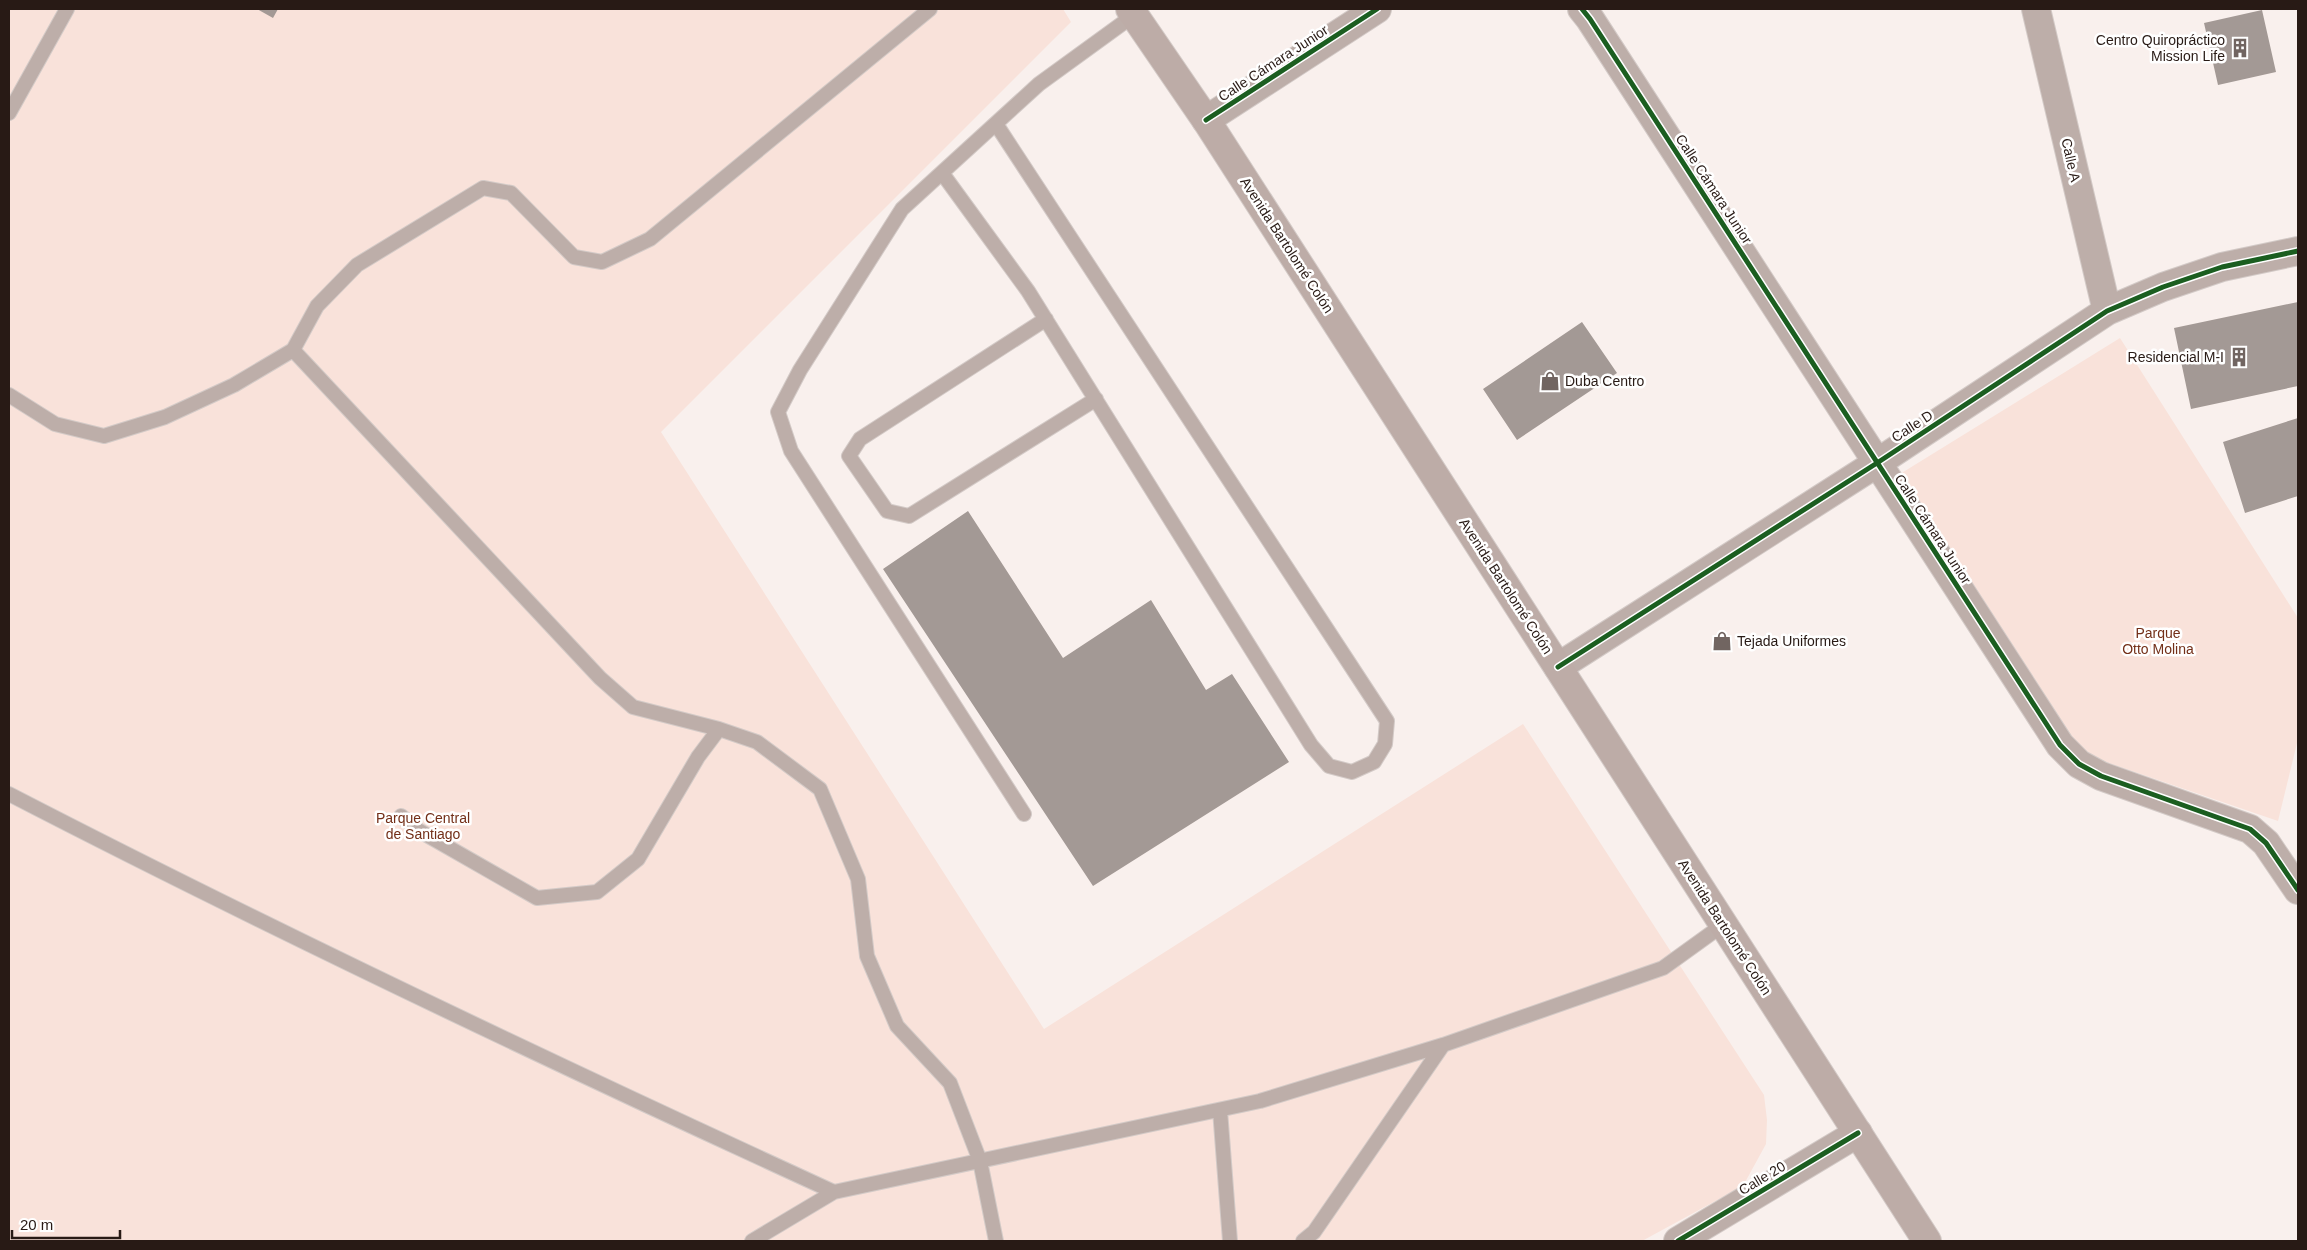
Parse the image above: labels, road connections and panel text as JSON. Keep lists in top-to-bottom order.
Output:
{
  "streets": {
    "main road": ["Avenida Bartolomé Colón"],
    "street": [
      "Calle Cámara Junior",
      "Calle A",
      "Calle D",
      "Calle 20"
    ]
  },
  "crossings": [
    ["Calle Cámara Junior", "Avenida Bartolomé Colón"],
    ["Calle Cámara Junior", "Calle D"],
    ["Calle A", "Calle D"],
    ["Avenida Bartolomé Colón", "Calle D"],
    ["Avenida Bartolomé Colón", "Calle 20"]
  ],
  "parks": ["Parque Otto Molina", "Parque Central de Santiago"],
  "places": {
    "building": ["Centro Quiropráctico Mission Life", "Residencial M-I"],
    "shop": ["Duba Centro", "Tejada Uniformes"]
  },
  "scale_bar": "20 m"
}
